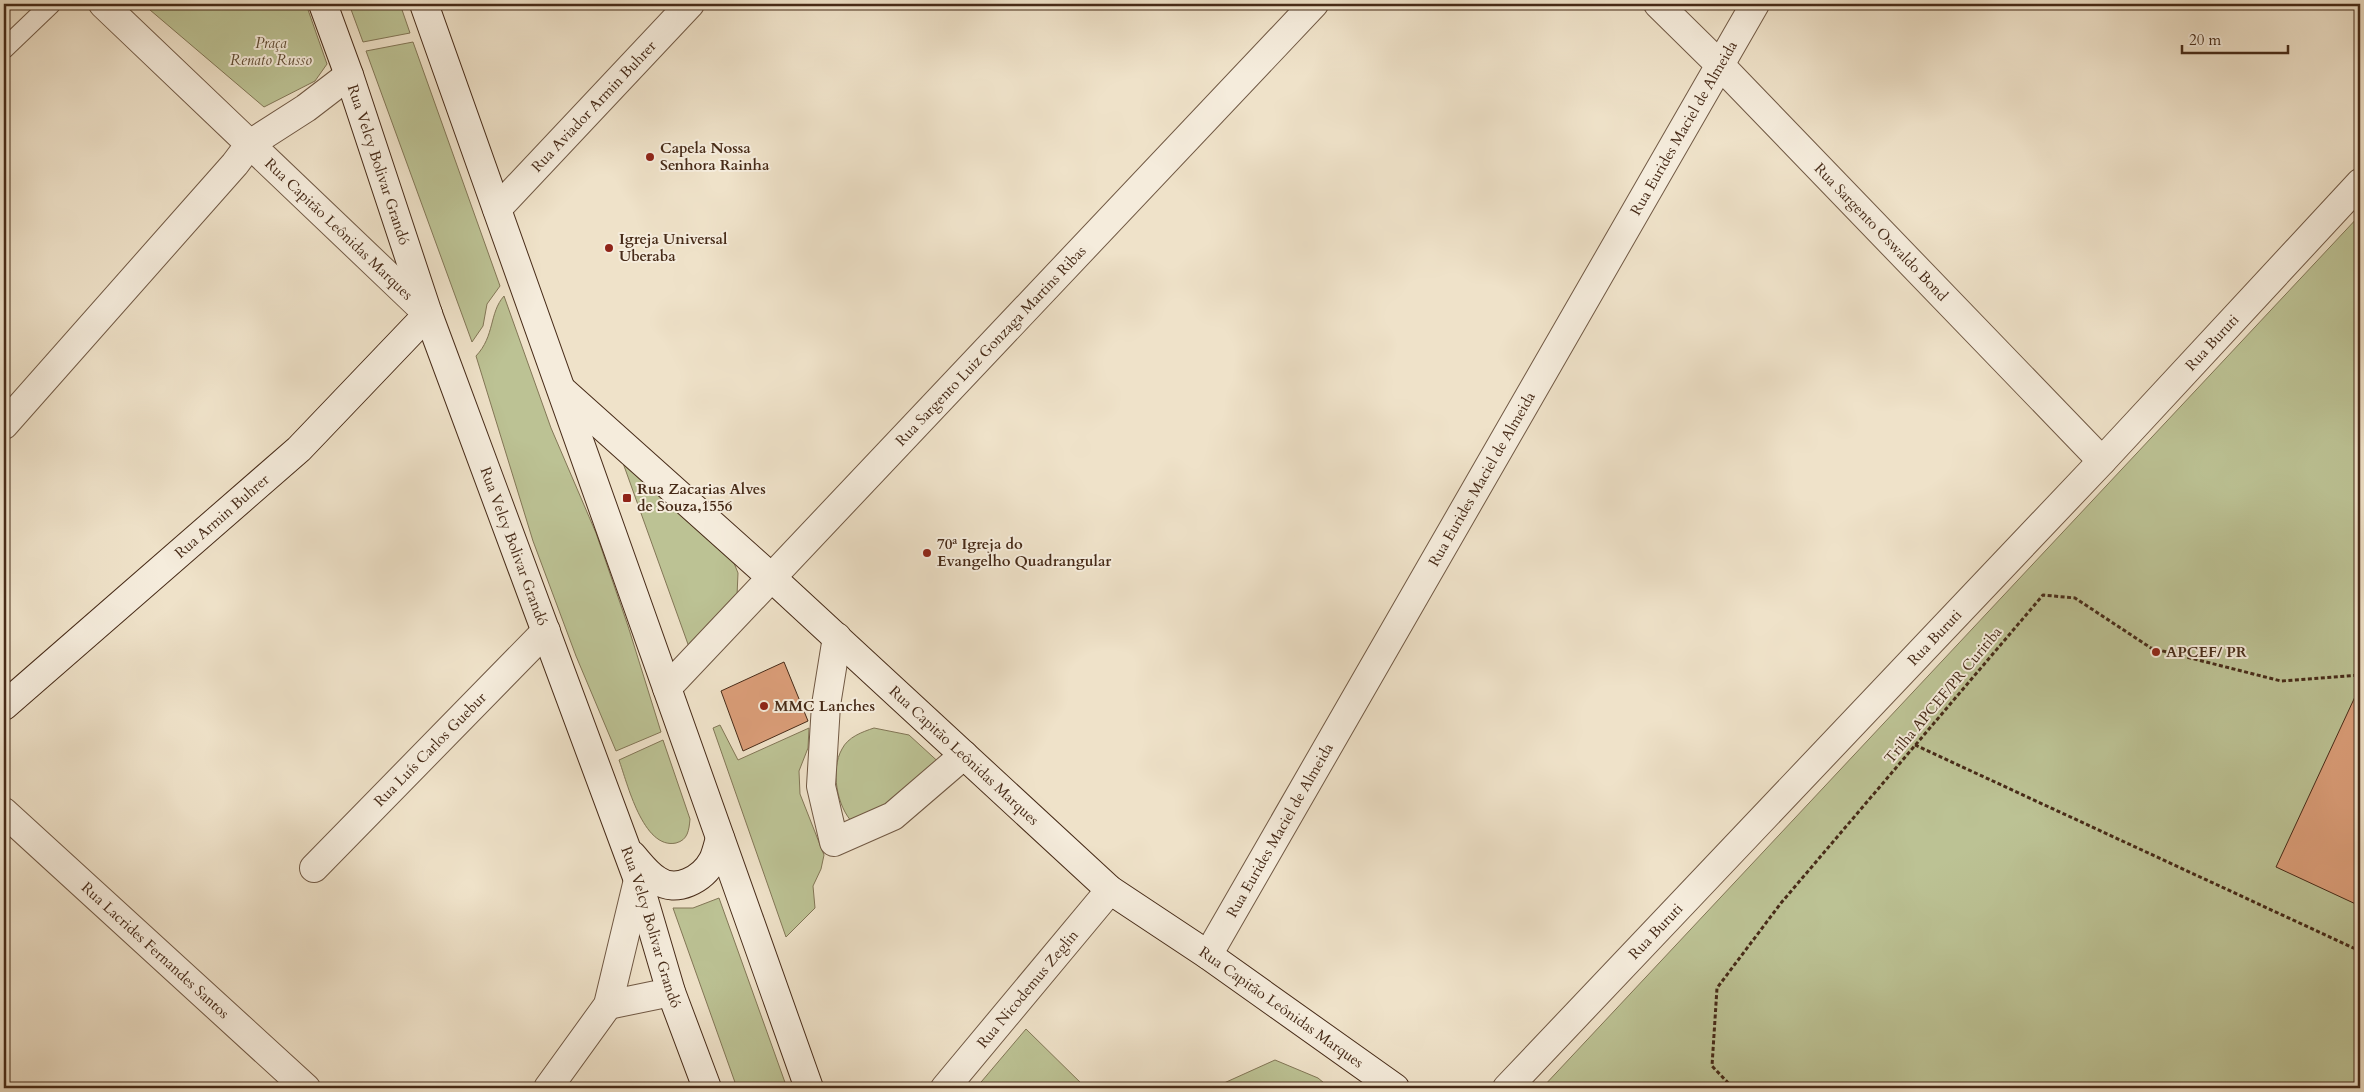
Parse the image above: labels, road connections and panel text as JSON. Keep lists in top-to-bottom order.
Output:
{
  "streets": {
    "street": [
      "Rua Aviador Armin Buhrer",
      "Rua Eurides Maciel de Almeida",
      "Rua Velcy Bolivar Grandó",
      "Rua Capitão Leônidas Marques",
      "Rua Sargento Oswaldo Bond",
      "Rua Buruti",
      "Rua Sargento Luiz Gonzaga Martins Ribas",
      "Rua Armin Buhrer",
      "Rua Luís Carlos Guebur",
      "Rua Lacrides Fernandes Santos",
      "Rua Nicodemus Zeglin"
    ],
    "path": ["Trilha APCEF/PR Curitiba"]
  },
  "crossings": [
    ["Rua Eurides Maciel de Almeida", "Rua Capitão Leônidas Marques"],
    ["Rua Eurides Maciel de Almeida", "Rua Sargento Oswaldo Bond"],
    ["Rua Velcy Bolivar Grandó", "Rua Capitão Leônidas Marques"],
    ["Rua Velcy Bolivar Grandó", "Rua Armin Buhrer"],
    ["Rua Velcy Bolivar Grandó", "Rua Luís Carlos Guebur"],
    ["Rua Capitão Leônidas Marques", "Rua Sargento Luiz Gonzaga Martins Ribas"],
    ["Rua Capitão Leônidas Marques", "Rua Armin Buhrer"],
    ["Rua Capitão Leônidas Marques", "Rua Nicodemus Zeglin"],
    ["Rua Sargento Oswaldo Bond", "Rua Buruti"]
  ],
  "parks": ["Praça Renato Russo"],
  "places": {
    "other": [
      "Capela Nossa Senhora Rainha",
      "Igreja Universal Uberaba",
      "70ª Igreja do Evangelho Quadrangular",
      "APCEF/ PR",
      "MMC Lanches"
    ],
    "transit": ["Rua Zacarias Alves de Souza,1556"]
  },
  "scale_bar": "20 m"
}
